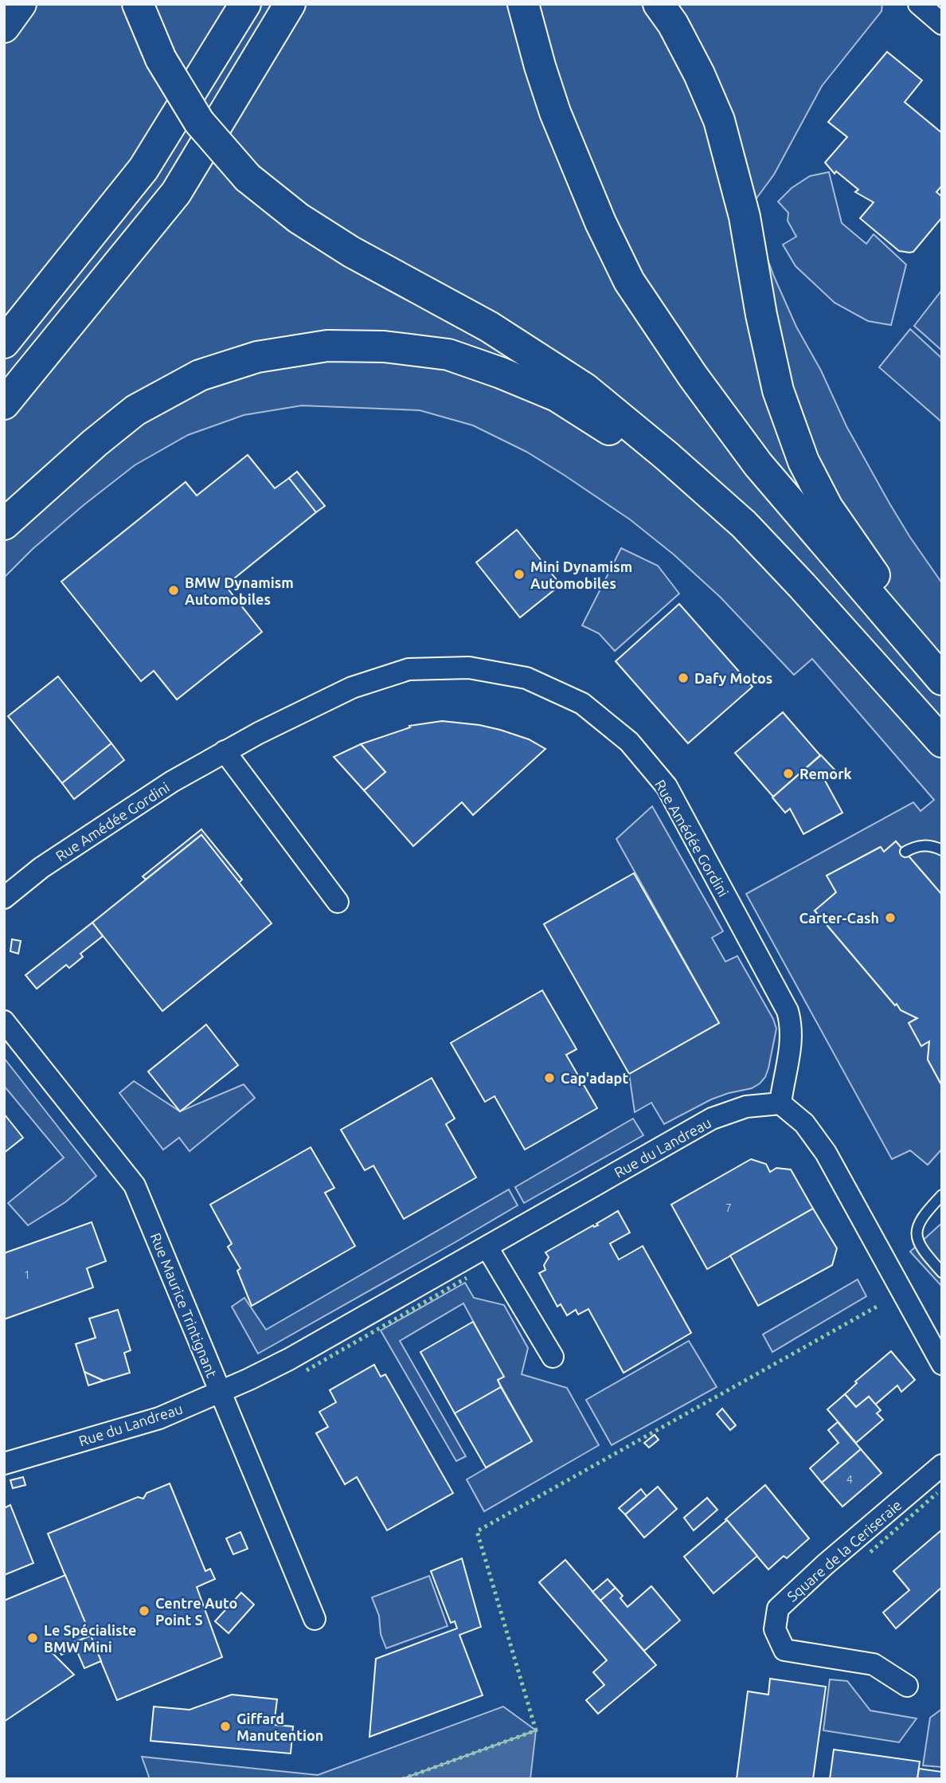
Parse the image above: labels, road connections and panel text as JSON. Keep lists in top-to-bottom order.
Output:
{
  "streets": {
    "street": [
      "Rue Amédée Gordini",
      "Rue du Landreau",
      "Rue Maurice Trintignant",
      "Square de la Ceriseraie"
    ]
  },
  "crossings": [
    ["Rue Amédée Gordini", "Rue du Landreau"],
    ["Rue du Landreau", "Rue Maurice Trintignant"]
  ],
  "places": [
    "Mini Dynamism Automobiles",
    "BMW Dynamism Automobiles",
    "Dafy Motos",
    "Remork",
    "Carter-Cash",
    "Cap'adapt",
    "Centre Auto Point S",
    "Le Spécialiste BMW Mini",
    "Giffard Manutention"
  ],
  "house_numbers": ["7", "1", "4"]
}
